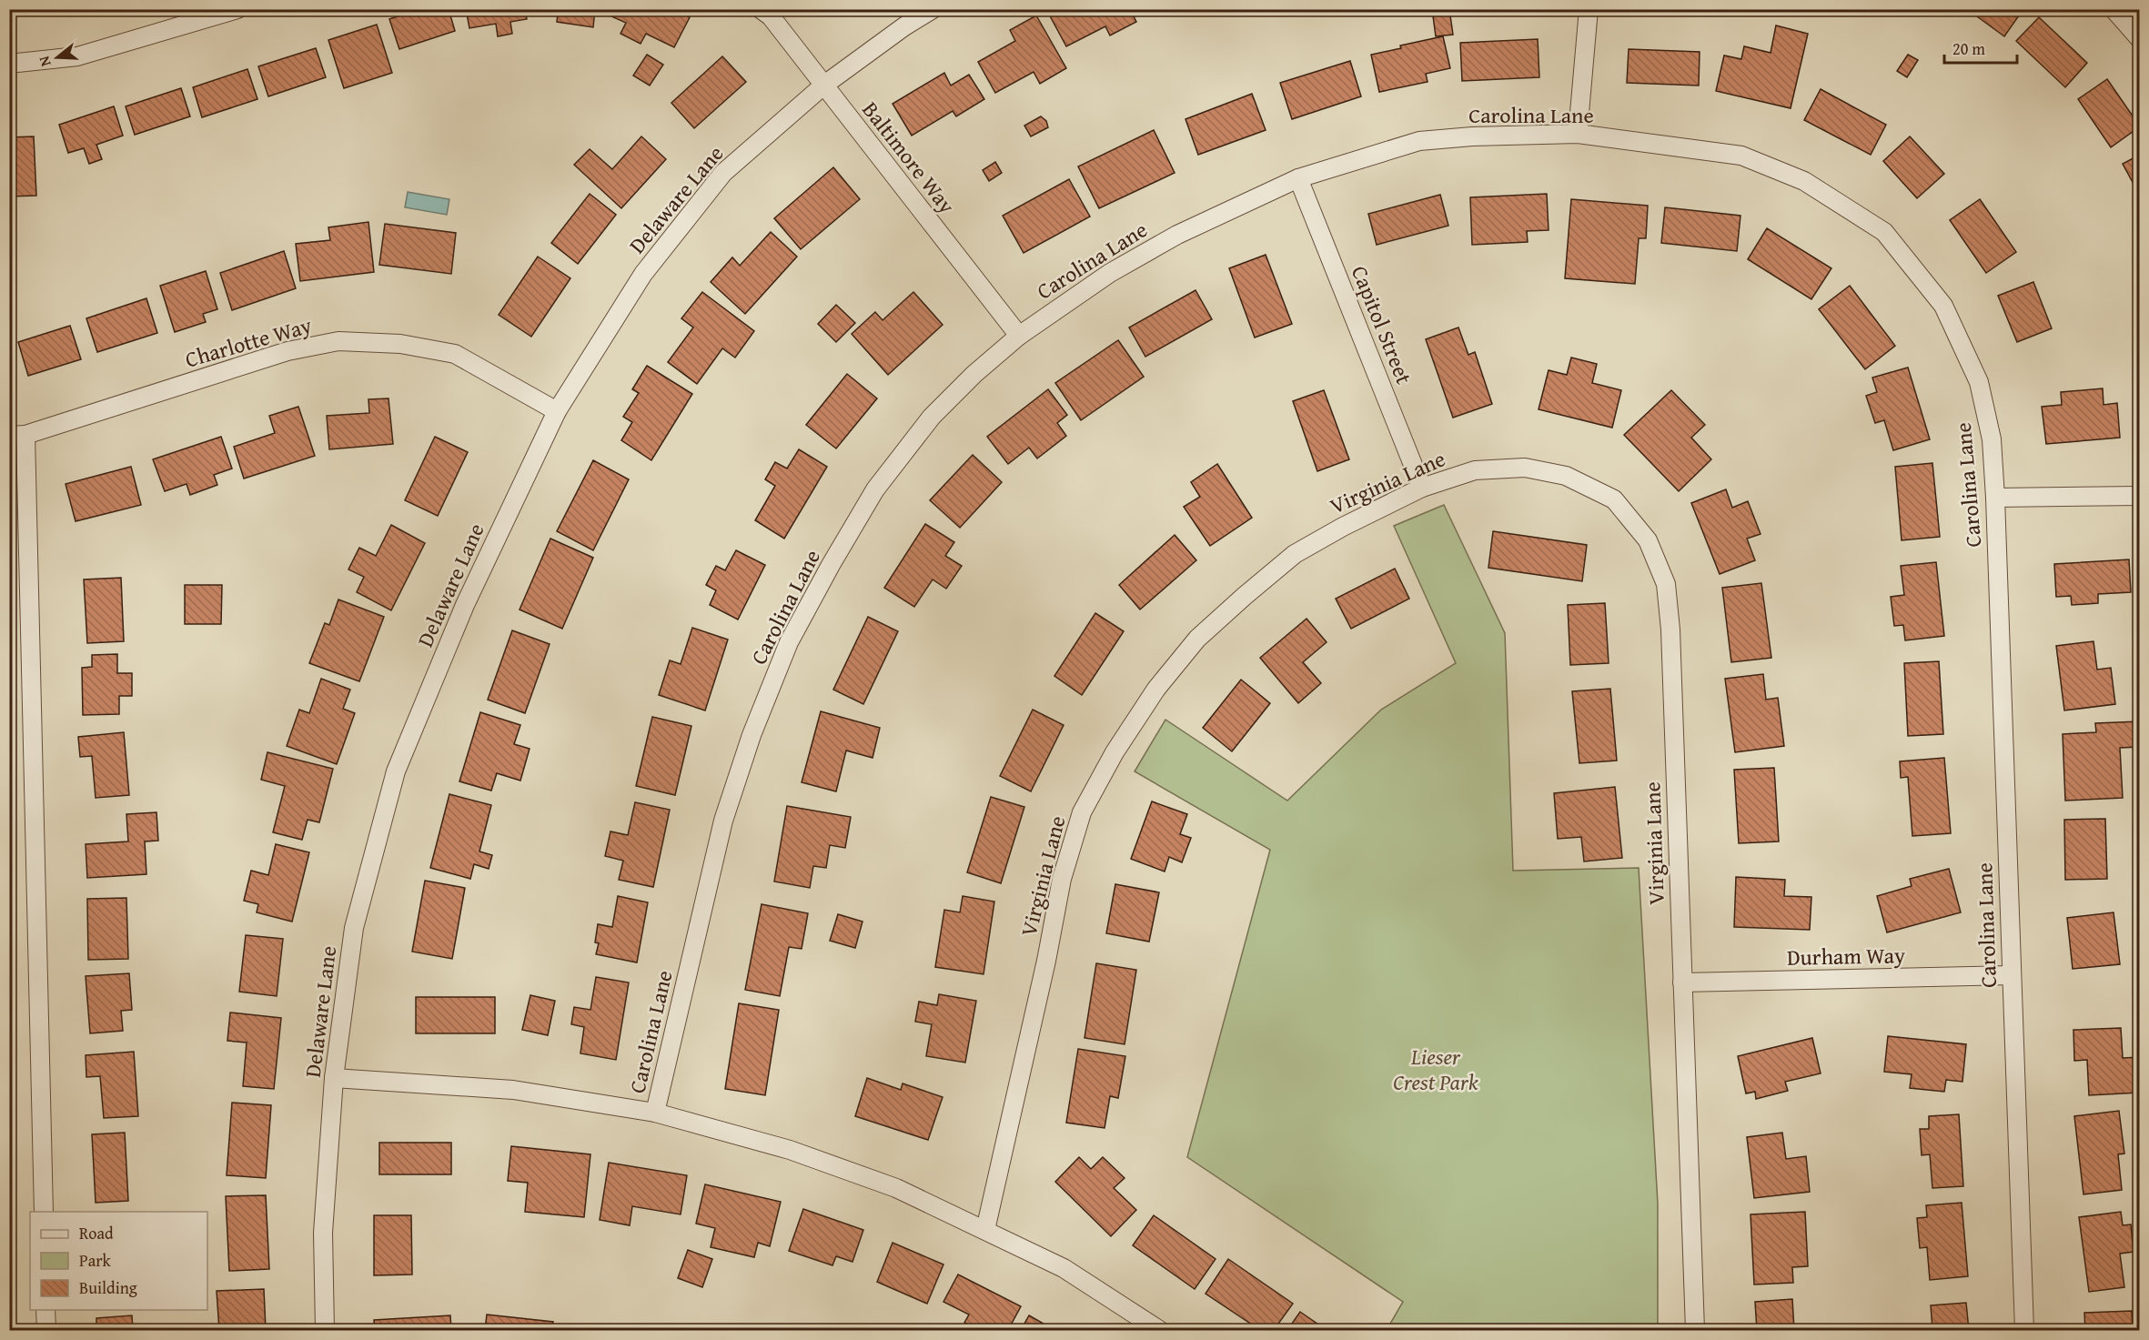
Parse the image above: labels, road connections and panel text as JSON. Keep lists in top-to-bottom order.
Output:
{
  "streets": {
    "street": [
      "Carolina Lane",
      "Baltimore Way",
      "Delaware Lane",
      "Capitol Street",
      "Charlotte Way",
      "Virginia Lane",
      "Durham Way"
    ]
  },
  "crossings": [
    ["Carolina Lane", "Baltimore Way"],
    ["Carolina Lane", "Capitol Street"],
    ["Carolina Lane", "Durham Way"],
    ["Baltimore Way", "Delaware Lane"],
    ["Delaware Lane", "Charlotte Way"],
    ["Capitol Street", "Virginia Lane"],
    ["Virginia Lane", "Durham Way"]
  ],
  "parks": ["Lieser Crest Park"],
  "legend": ["Road", "Park", "Building"],
  "scale_bar": "20 m",
  "north": "left"
}
